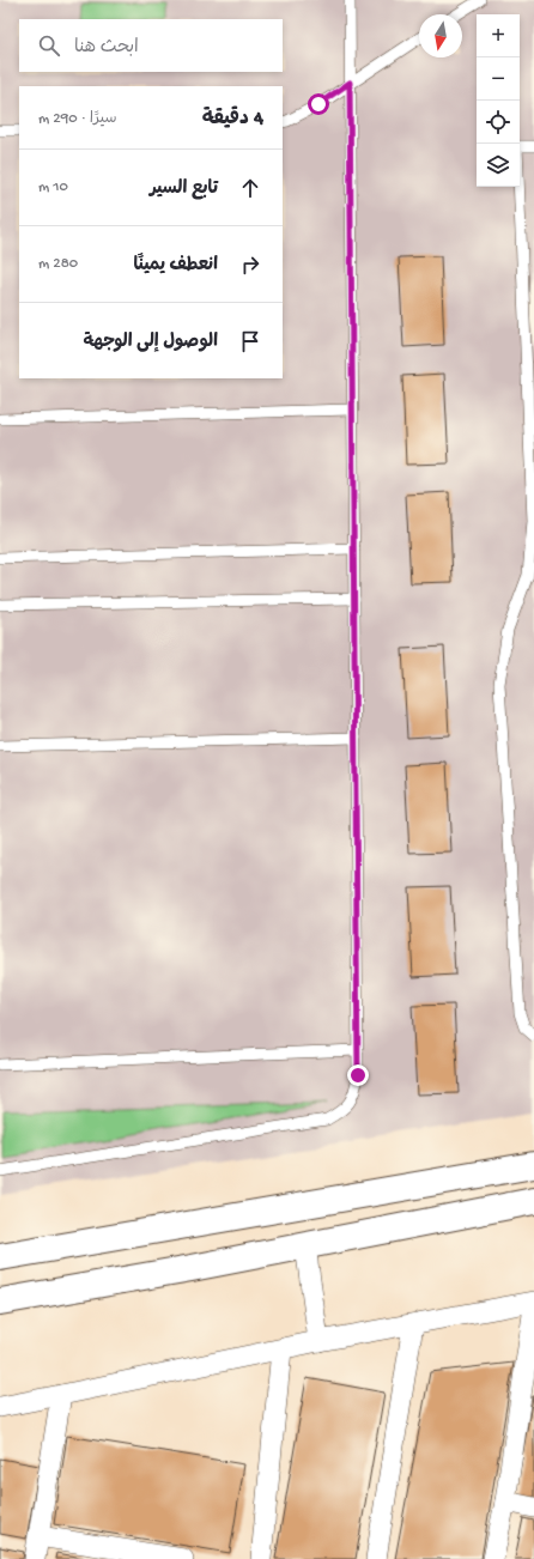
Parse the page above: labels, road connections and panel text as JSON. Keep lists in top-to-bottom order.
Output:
{
  "north": "bottom",
  "page": {
    "map_buttons": ["+", "−"],
    "search": "ابحث هنا",
    "heading": ["4 دقيقة", "سيرًا · 290 m"],
    "list": [
      ["تابع السير", "10 m"],
      ["انعطف يمينًا", "280 m"],
      "الوصول إلى الوجهة"
    ]
  }
}
